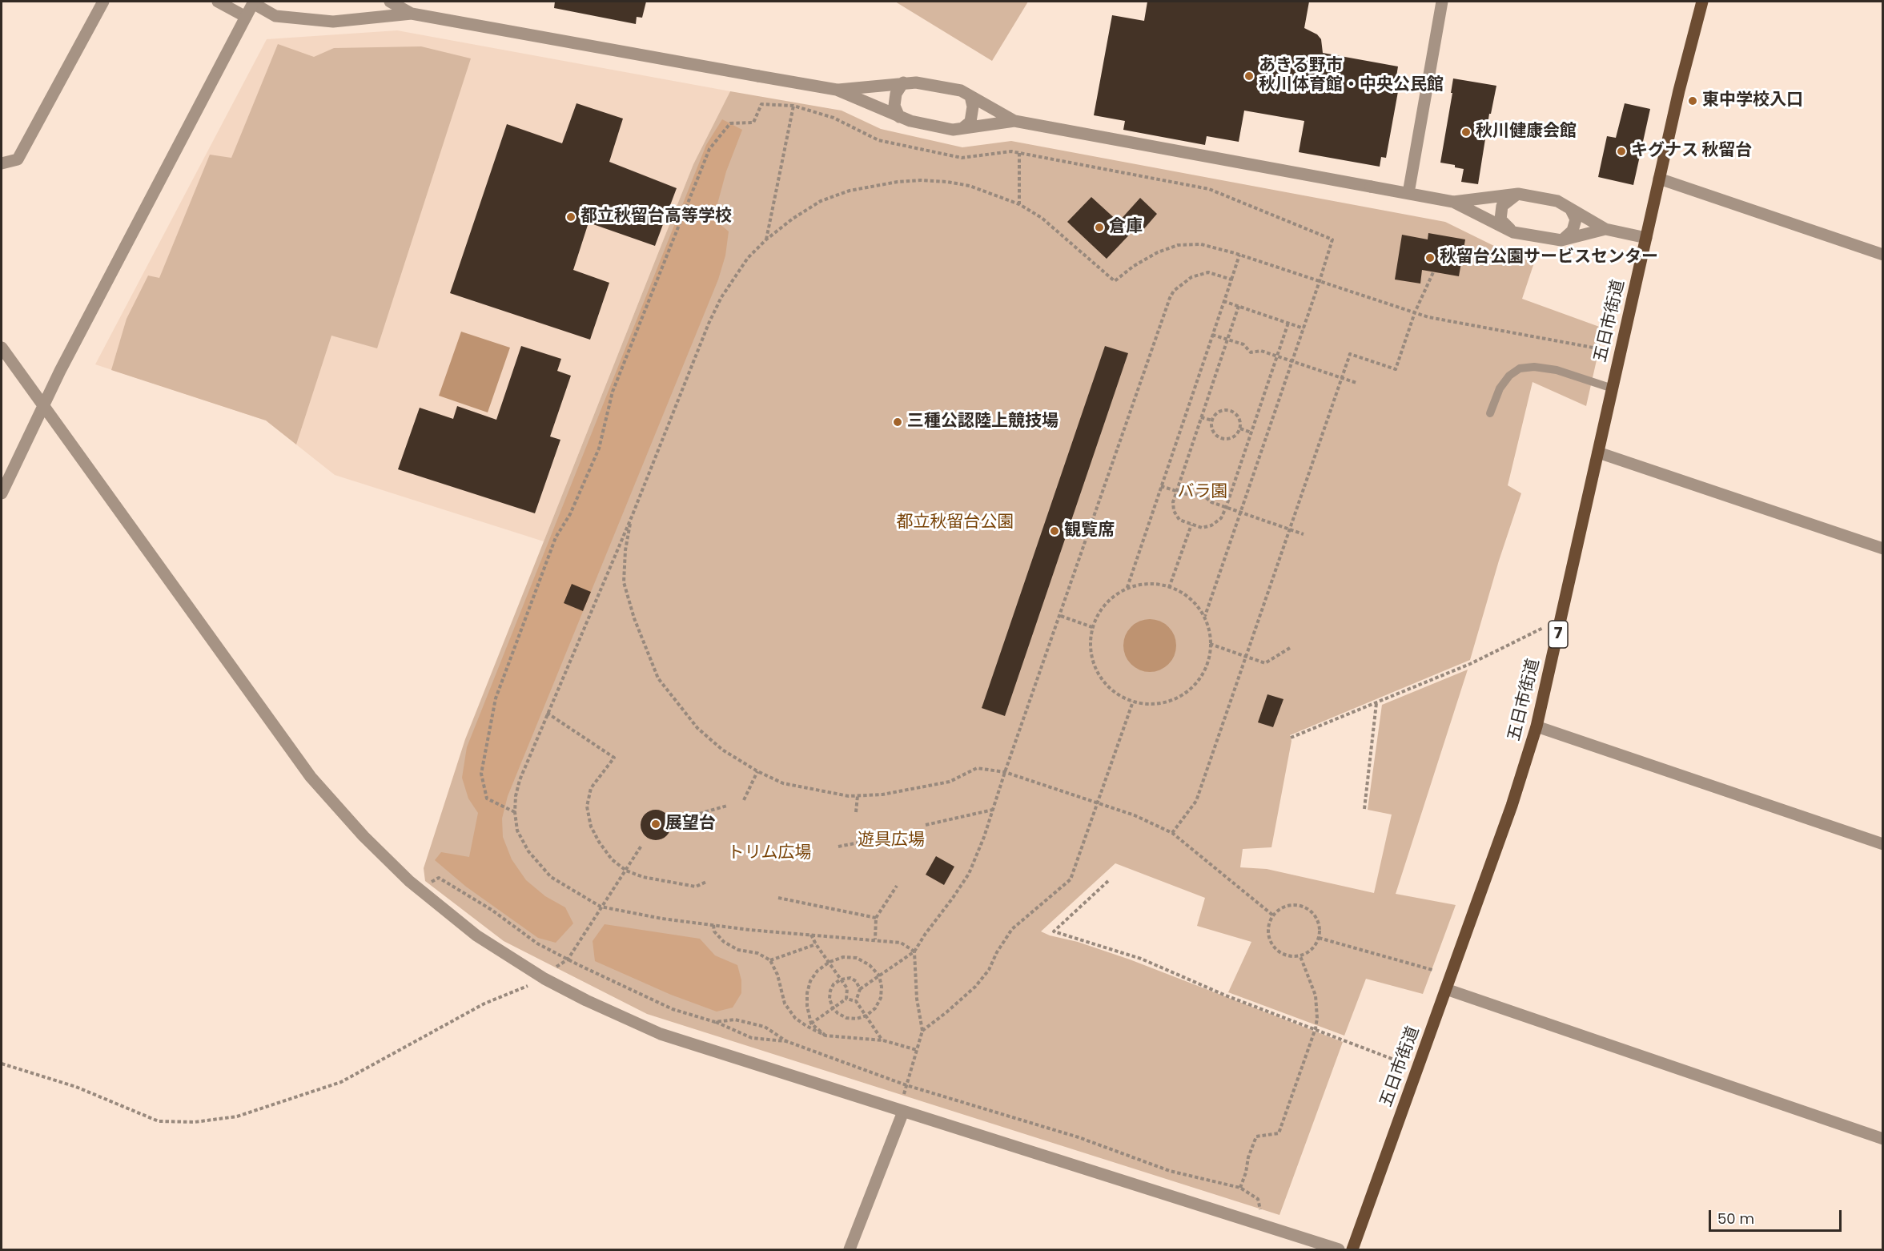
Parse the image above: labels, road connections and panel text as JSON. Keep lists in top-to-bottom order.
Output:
{
  "streets": {
    "main road": ["五日市街道", "7"]
  },
  "parks": [
    "バラ園",
    "都立秋留台公園",
    "遊具広場",
    "トリム広場"
  ],
  "places": [
    "あきる野市 秋川体育館・中央公民館",
    "東中学校入口",
    "秋川健康会館",
    "キグナス 秋留台",
    "都立秋留台高等学校",
    "倉庫",
    "秋留台公園サービスセンター",
    "三種公認陸上競技場",
    "観覧席",
    "展望台"
  ],
  "scale_bar": "50 m"
}
